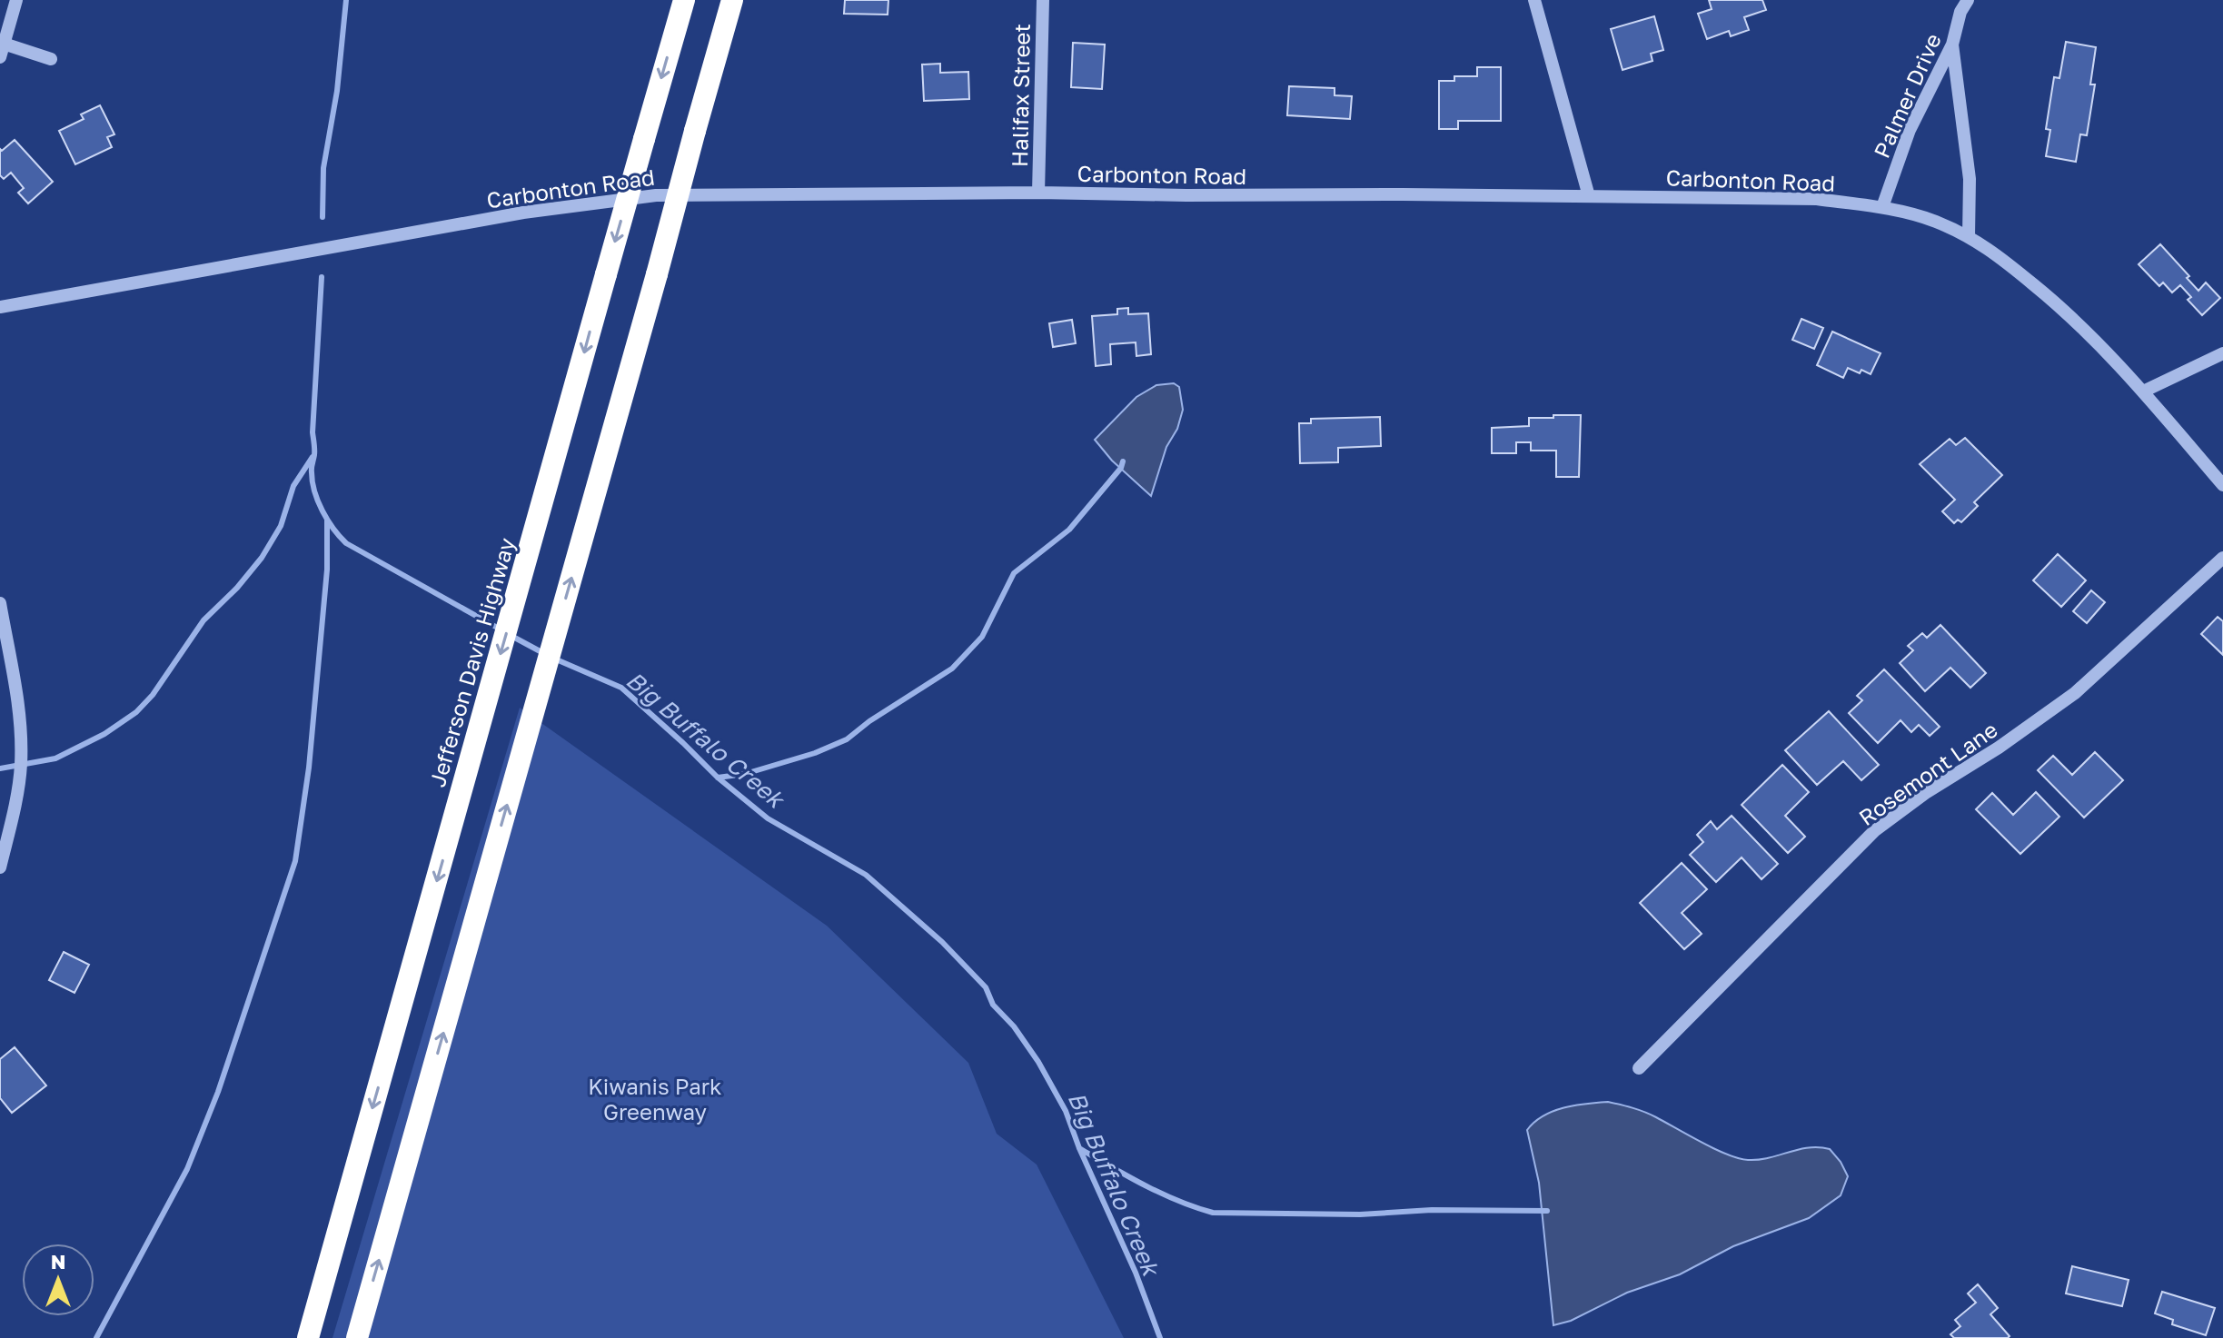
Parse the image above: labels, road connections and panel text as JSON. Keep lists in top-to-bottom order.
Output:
{
  "streets": {
    "highway": ["Jefferson Davis Highway"],
    "street": [
      "Halifax Street",
      "Palmer Drive",
      "Carbonton Road",
      "Rosemont Lane"
    ]
  },
  "crossings": [
    ["Halifax Street", "Carbonton Road"],
    ["Palmer Drive", "Carbonton Road"]
  ],
  "water": ["Big Buffalo Creek"],
  "parks": ["Kiwanis Park Greenway"],
  "north": "top"
}
